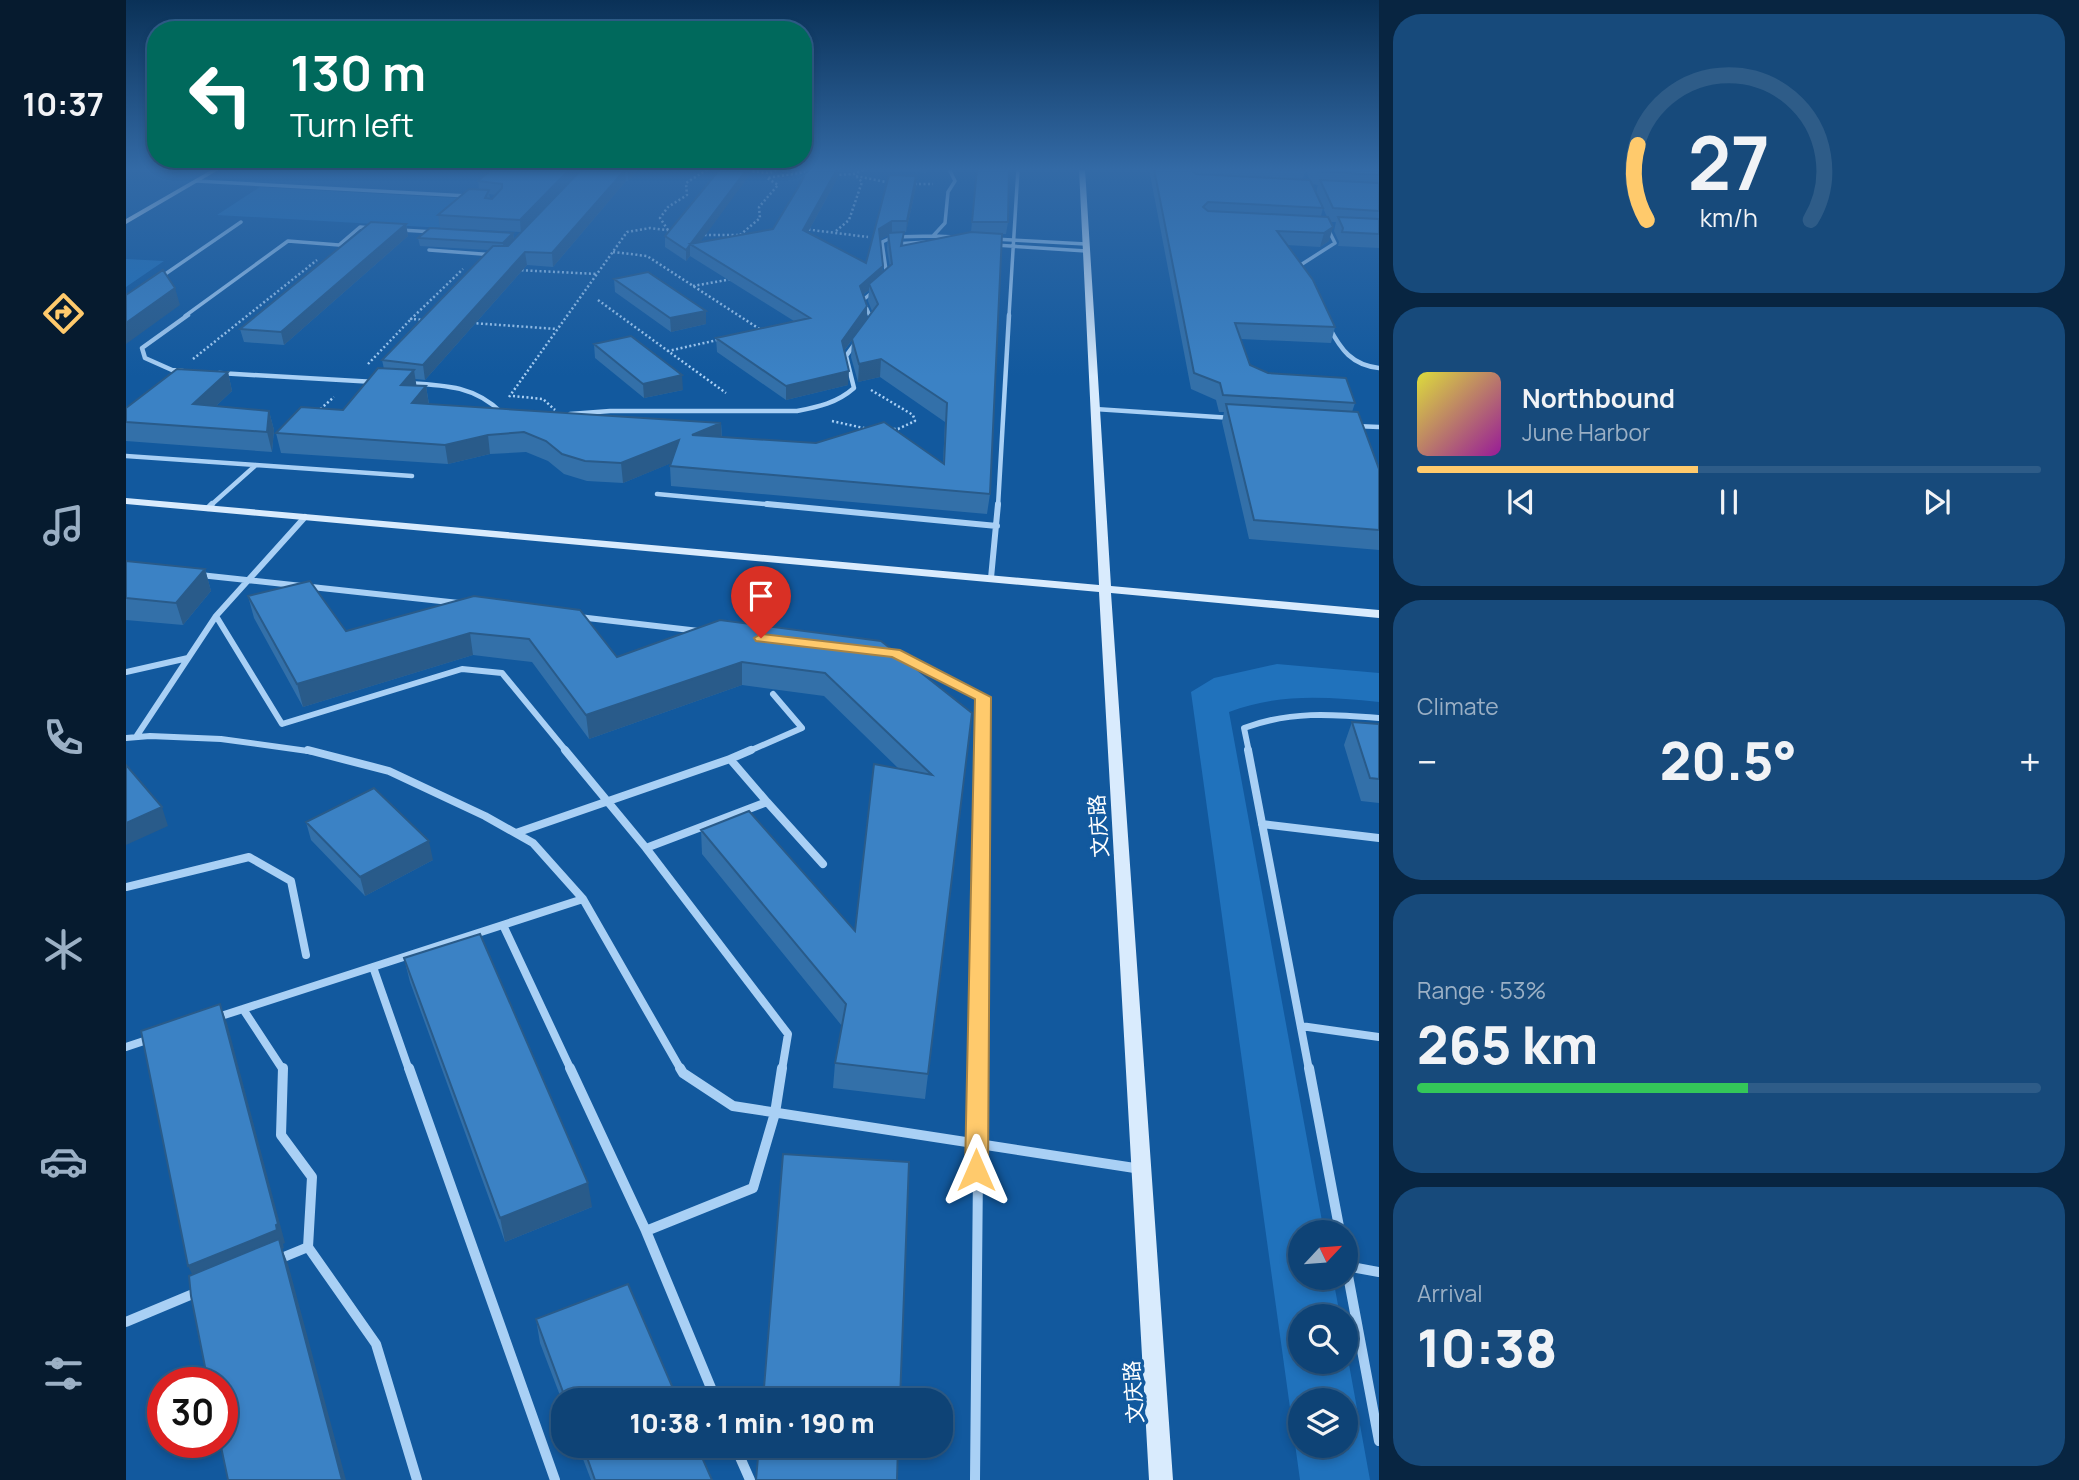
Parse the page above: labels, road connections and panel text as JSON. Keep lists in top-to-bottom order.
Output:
{
  "streets": {
    "street": ["文庆路"]
  },
  "north": "top right",
  "page": {
    "tabs": "10:37",
    "turn": ["130 m", "Turn left"],
    "song": ["Northbound", "June Harbor"],
    "tile": [
      "Climate",
      ["Range · 53%", "265 km"],
      ["Arrival", "10:38"]
    ],
    "heat": ["−", "20.5°", "+"],
    "limit": "30",
    "trip": "10:38 · 1 min · 190 m",
    "gauge": ["27", "km/h"]
  }
}
